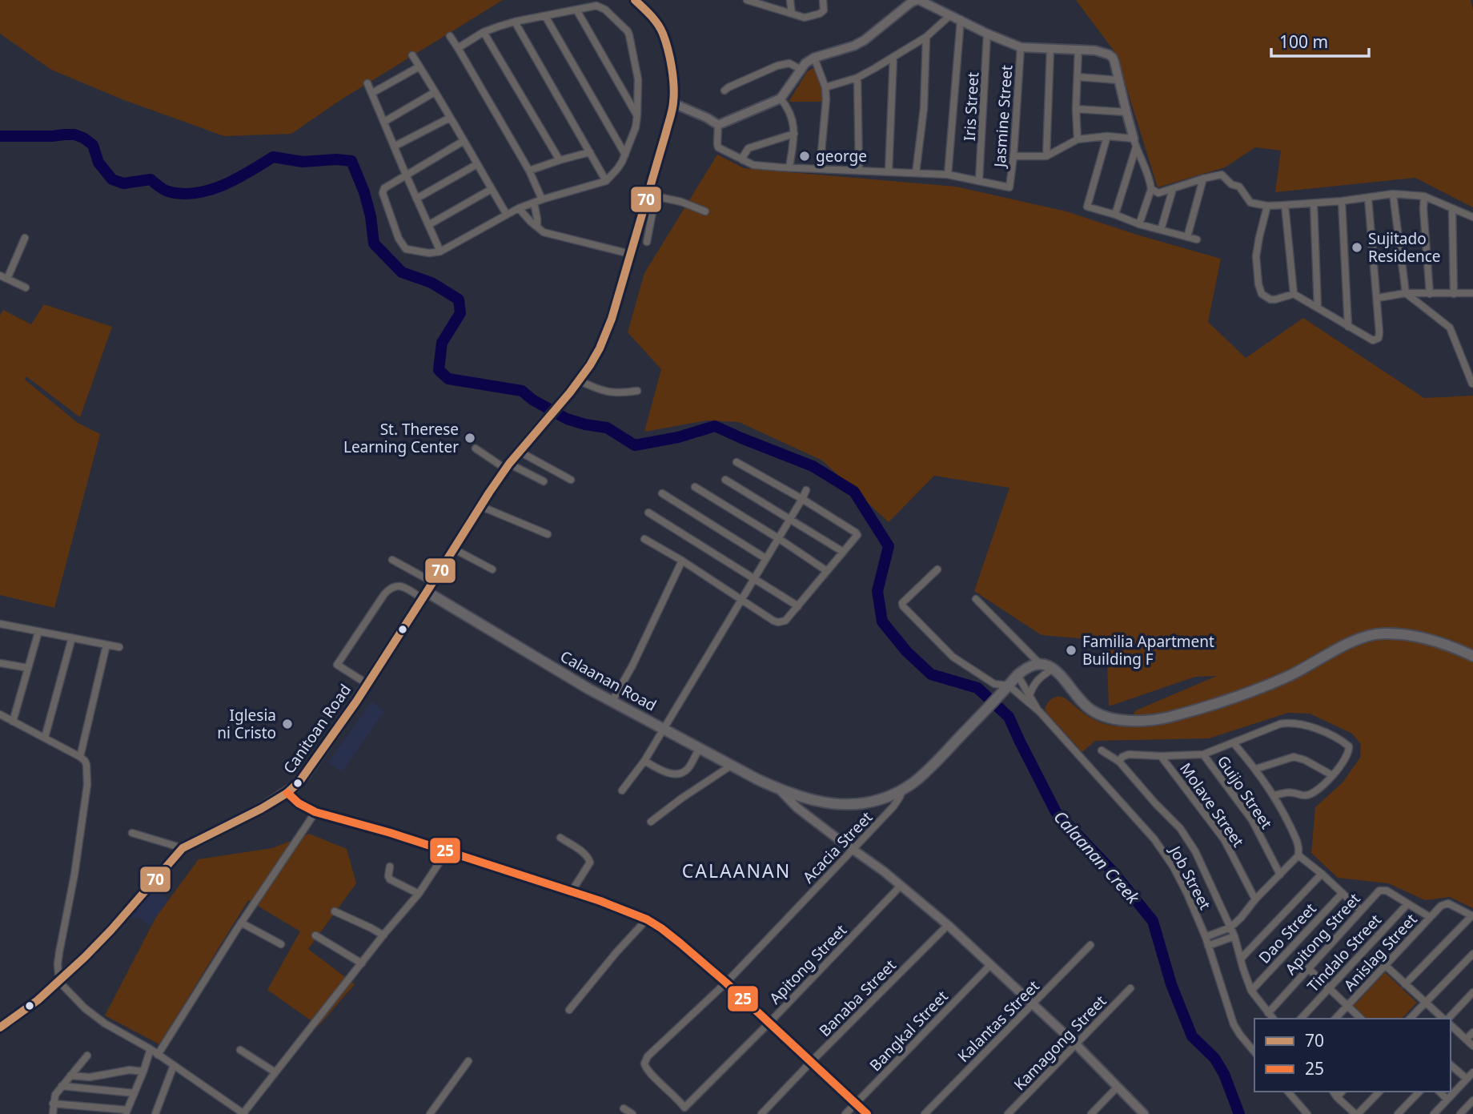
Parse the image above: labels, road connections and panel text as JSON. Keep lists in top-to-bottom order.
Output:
{
  "streets": {
    "main road": ["Calaanan Road", "Canitoan Road"],
    "street": [
      "Iris Street",
      "Jasmine Street",
      "Guijo Street",
      "Molave Street",
      "Acacia Street",
      "Job Street",
      "Dao Street",
      "Apitong Street",
      "Anislag Street",
      "Tindalo Street",
      "Banaba Street",
      "Kalantas Street",
      "Bangkal Street",
      "Kamagong Street"
    ]
  },
  "crossings": [
    ["Iris Street", "Jasmine Street"],
    ["Calaanan Road", "Canitoan Road"],
    ["Calaanan Road", "Acacia Street"],
    ["Calaanan Road", "Job Street"],
    ["Acacia Street", "Apitong Street"],
    ["Apitong Street", "Anislag Street"],
    ["Apitong Street", "Tindalo Street"]
  ],
  "districts": ["CALAANAN"],
  "water": ["Calaanan Creek"],
  "places": [
    "george",
    "Sujitado Residence",
    "St. Therese Learning Center",
    "Familia Apartment Building F",
    "Iglesia ni Cristo"
  ],
  "lines": ["transit line 70", "transit line 25"],
  "legend": ["70", "25"],
  "scale_bar": "100 m"
}
